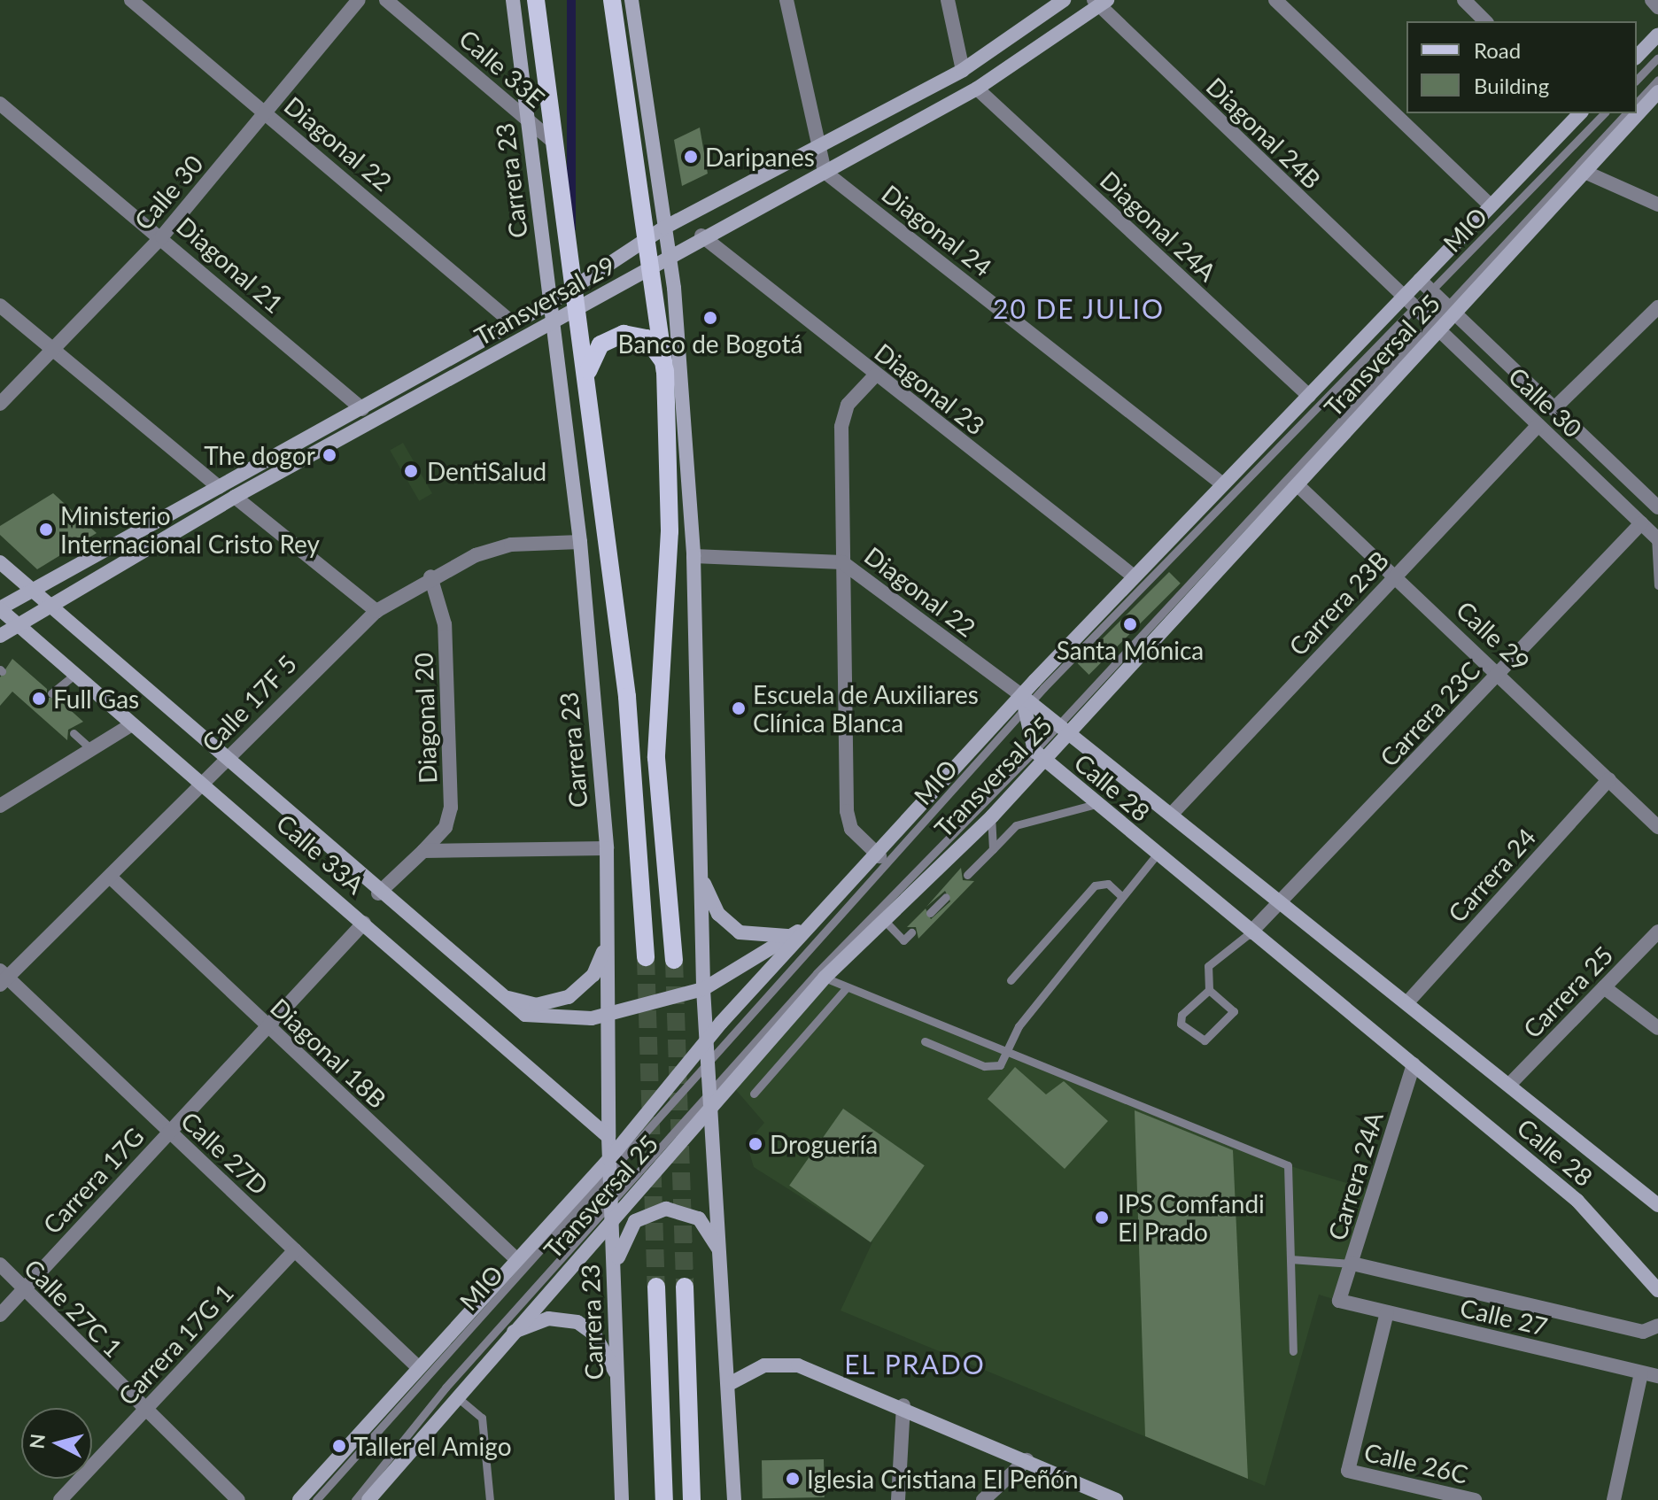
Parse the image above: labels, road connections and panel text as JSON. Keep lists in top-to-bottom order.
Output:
{
  "streets": {
    "main road": [
      "Carrera 23",
      "Transversal 29",
      "Transversal 25",
      "Calle 28",
      "Calle 33A"
    ],
    "street": [
      "Calle 33E",
      "Diagonal 24B",
      "Diagonal 22",
      "Calle 30",
      "Diagonal 24A",
      "Diagonal 24",
      "Diagonal 21",
      "Diagonal 23",
      "Carrera 23B",
      "Calle 29",
      "Calle 17F 5",
      "Carrera 23C",
      "Diagonal 20",
      "Carrera 24",
      "Carrera 25",
      "Diagonal 18B",
      "Calle 27D",
      "Carrera 24A",
      "Carrera 17G",
      "Calle 27C 1",
      "Calle 27",
      "Carrera 17G 1",
      "Calle 26C"
    ],
    "lane": ["MIO"]
  },
  "crossings": [
    ["Calle 33E", "Carrera 23"],
    ["Diagonal 24B", "Calle 30"],
    ["Diagonal 24B", "MIO"],
    ["Diagonal 24B", "Transversal 29"],
    ["Diagonal 24B", "Transversal 25"],
    ["Diagonal 22", "Calle 30"],
    ["Diagonal 22", "MIO"],
    ["Diagonal 22", "Transversal 29"],
    ["Diagonal 22", "Transversal 25"],
    ["Diagonal 22", "Calle 28"],
    ["Carrera 23", "MIO"],
    ["Carrera 23", "Transversal 29"],
    ["Carrera 23", "Transversal 25"],
    ["Carrera 23", "Calle 17F 5"],
    ["Carrera 23", "Calle 33A"],
    ["Calle 30", "MIO"],
    ["Calle 30", "Diagonal 21"],
    ["Calle 30", "Transversal 25"],
    ["Calle 30", "Carrera 23B"],
    ["Calle 30", "Carrera 23C"],
    ["Diagonal 24A", "Transversal 29"],
    ["Diagonal 24A", "Transversal 25"],
    ["MIO", "Transversal 25"],
    ["MIO", "Calle 28"],
    ["Diagonal 24", "Transversal 29"],
    ["Diagonal 24", "Transversal 25"],
    ["Diagonal 21", "Transversal 29"],
    ["Transversal 29", "Diagonal 23"],
    ["Transversal 29", "Calle 33A"],
    ["Transversal 25", "Diagonal 23"],
    ["Transversal 25", "Calle 29"],
    ["Transversal 25", "Calle 28"],
    ["Transversal 25", "Calle 33A"],
    ["Transversal 25", "Diagonal 18B"],
    ["Transversal 25", "Calle 27D"],
    ["Carrera 23B", "Calle 29"],
    ["Carrera 23B", "Calle 28"],
    ["Calle 29", "Carrera 23C"],
    ["Calle 29", "Carrera 24"],
    ["Calle 17F 5", "Diagonal 20"],
    ["Calle 17F 5", "Calle 33A"],
    ["Calle 17F 5", "Diagonal 18B"],
    ["Calle 17F 5", "Calle 27D"],
    ["Carrera 23C", "Calle 28"],
    ["Diagonal 20", "Calle 33A"],
    ["Calle 28", "Carrera 24"],
    ["Calle 28", "Carrera 25"],
    ["Calle 28", "Carrera 24A"],
    ["Calle 33A", "Carrera 17G"],
    ["Diagonal 18B", "Carrera 17G"],
    ["Calle 27D", "Carrera 17G"],
    ["Calle 27D", "Carrera 17G 1"],
    ["Carrera 24A", "Calle 27"],
    ["Carrera 17G", "Calle 27C 1"],
    ["Calle 27C 1", "Carrera 17G 1"],
    ["Calle 27", "Calle 26C"]
  ],
  "districts": ["20 DE JULIO", "EL PRADO"],
  "places": [
    "Daripanes",
    "Banco de Bogotá",
    "The dogor",
    "DentiSalud",
    "Ministerio Internacional Cristo Rey",
    "Santa Mónica",
    "Full Gas",
    "Escuela de Auxiliares Clínica Blanca",
    "Droguería",
    "IPS Comfandi El Prado",
    "Taller el Amigo",
    "Iglesia Cristiana El Peñón"
  ],
  "legend": ["Road", "Building"],
  "north": "left"
}
